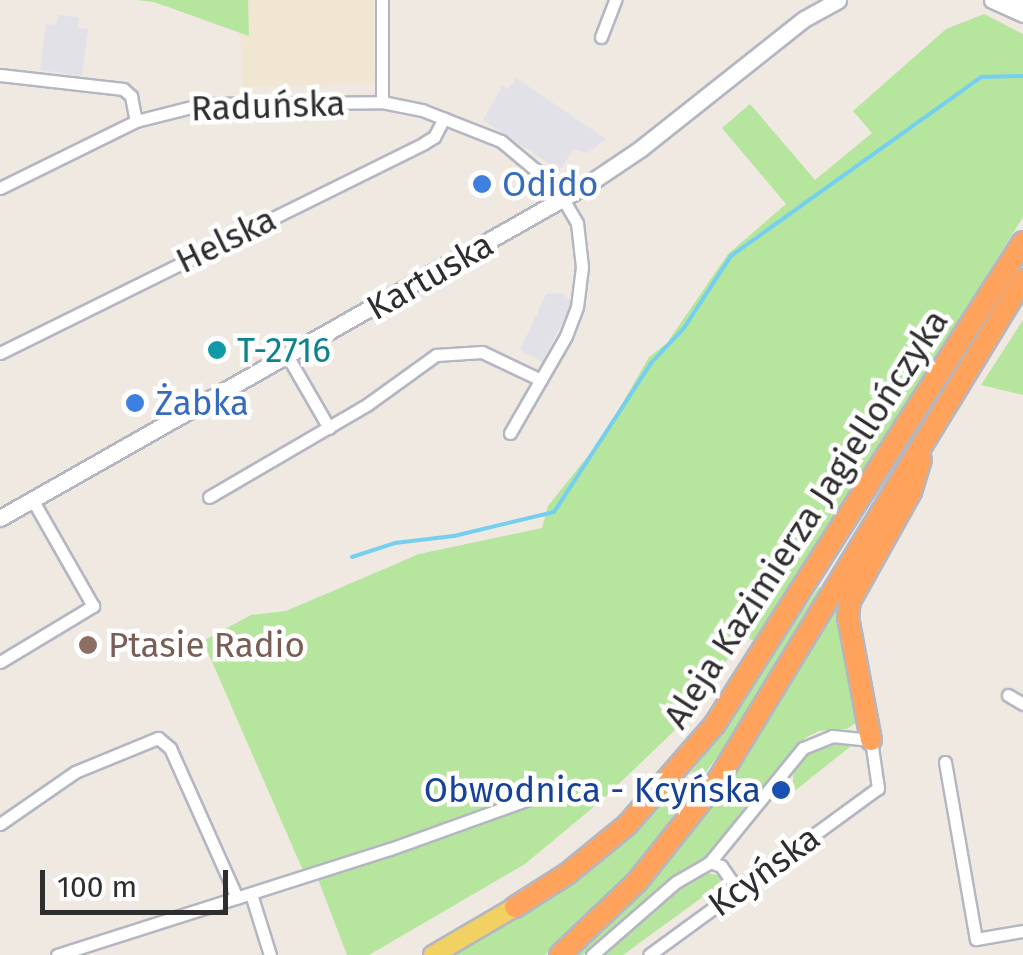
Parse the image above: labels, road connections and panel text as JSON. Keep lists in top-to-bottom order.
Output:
{
  "streets": {
    "highway": ["Aleja Kazimierza Jagiellończyka"],
    "street": [
      "Raduńska",
      "Helska",
      "Kartuska",
      "Kcyńska"
    ]
  },
  "crossings": [
    ["Raduńska", "Helska"],
    ["Raduńska", "Kartuska"]
  ],
  "places": [
    "Odido",
    "T-2716",
    "Żabka",
    "Ptasie Radio",
    "Obwodnica - Kcyńska"
  ],
  "scale_bar": "100 m"
}
